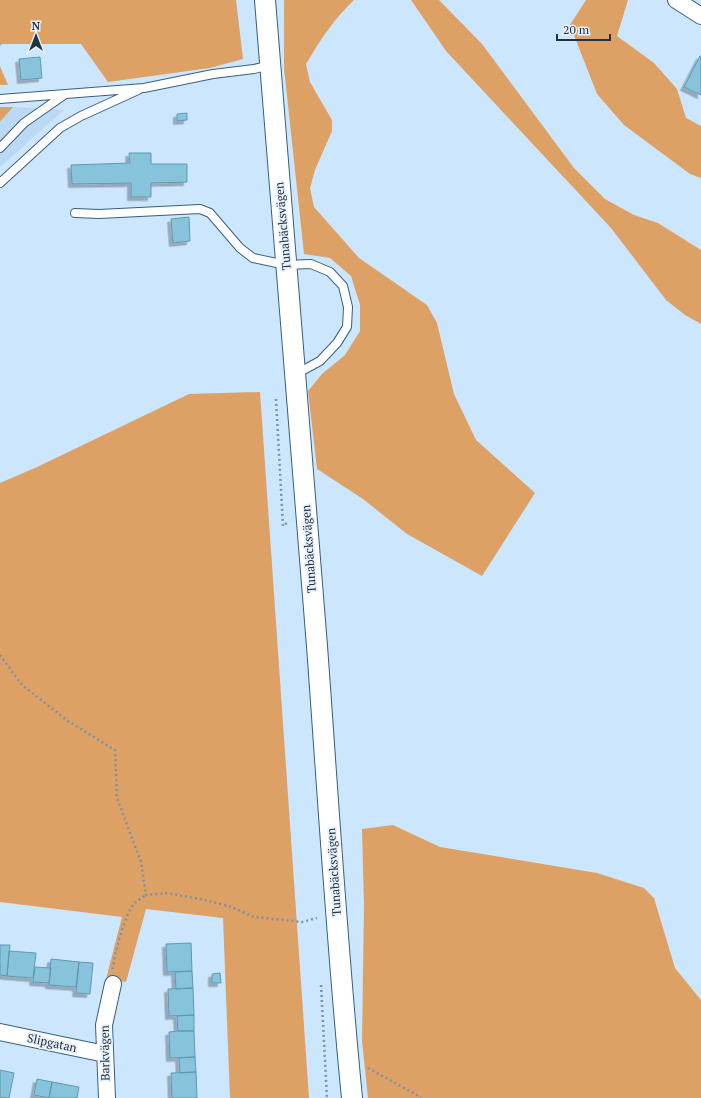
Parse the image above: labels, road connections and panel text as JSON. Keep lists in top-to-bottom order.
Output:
{
  "streets": {
    "street": ["Tunabäcksvägen", "Slipgatan", "Barkvägen"]
  },
  "crossings": [
    ["Slipgatan", "Barkvägen"]
  ],
  "scale_bar": "20 m",
  "north": "top"
}
